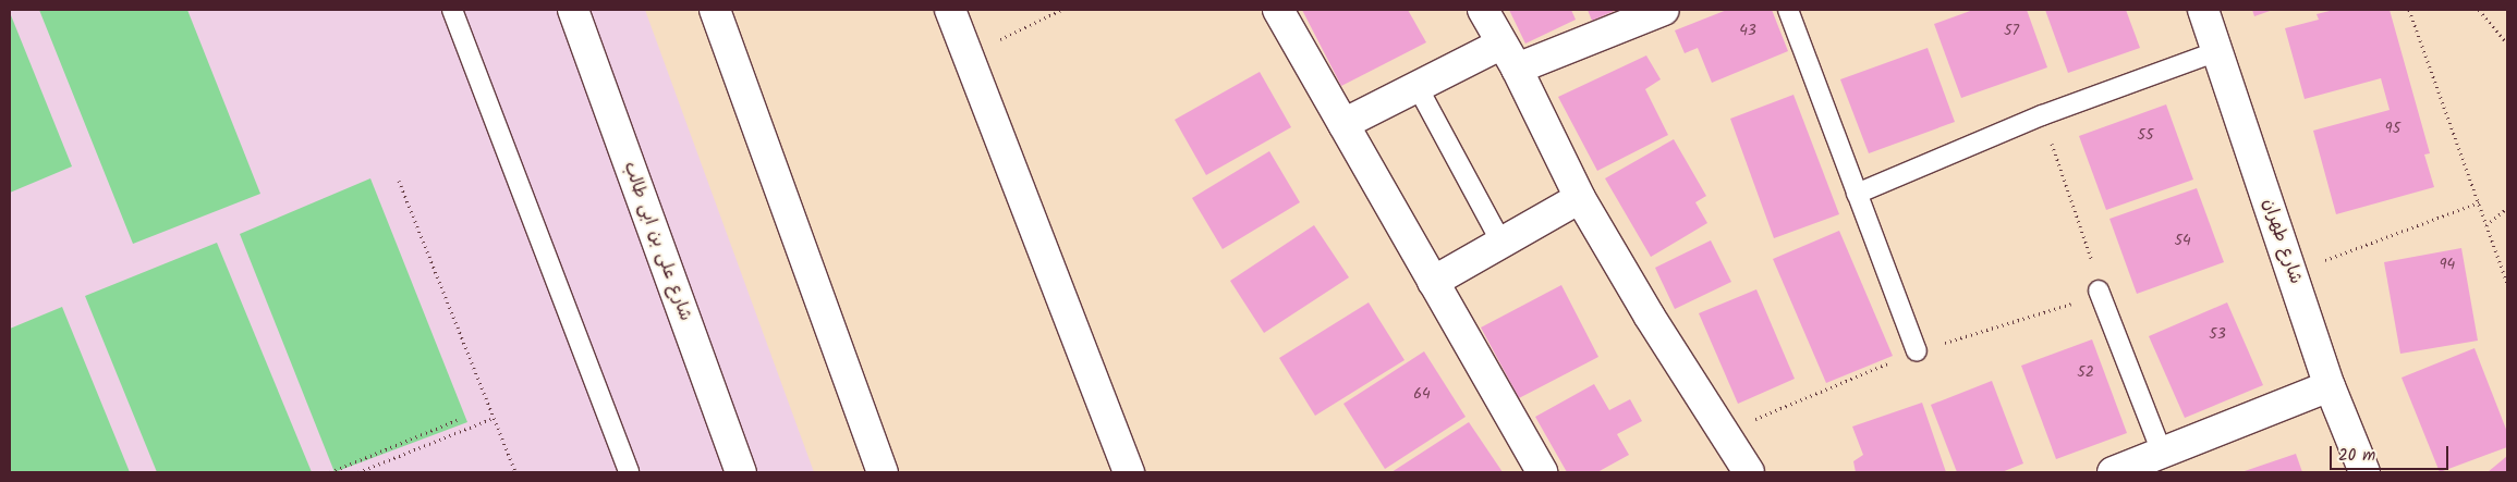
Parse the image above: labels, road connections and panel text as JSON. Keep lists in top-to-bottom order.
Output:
{
  "streets": {
    "street": ["شارع على بن ابى طالب", "شارع طهران"]
  },
  "house_numbers": [
    "43",
    "57",
    "95",
    "55",
    "54",
    "94",
    "53",
    "52",
    "64"
  ],
  "scale_bar": "20 m"
}
